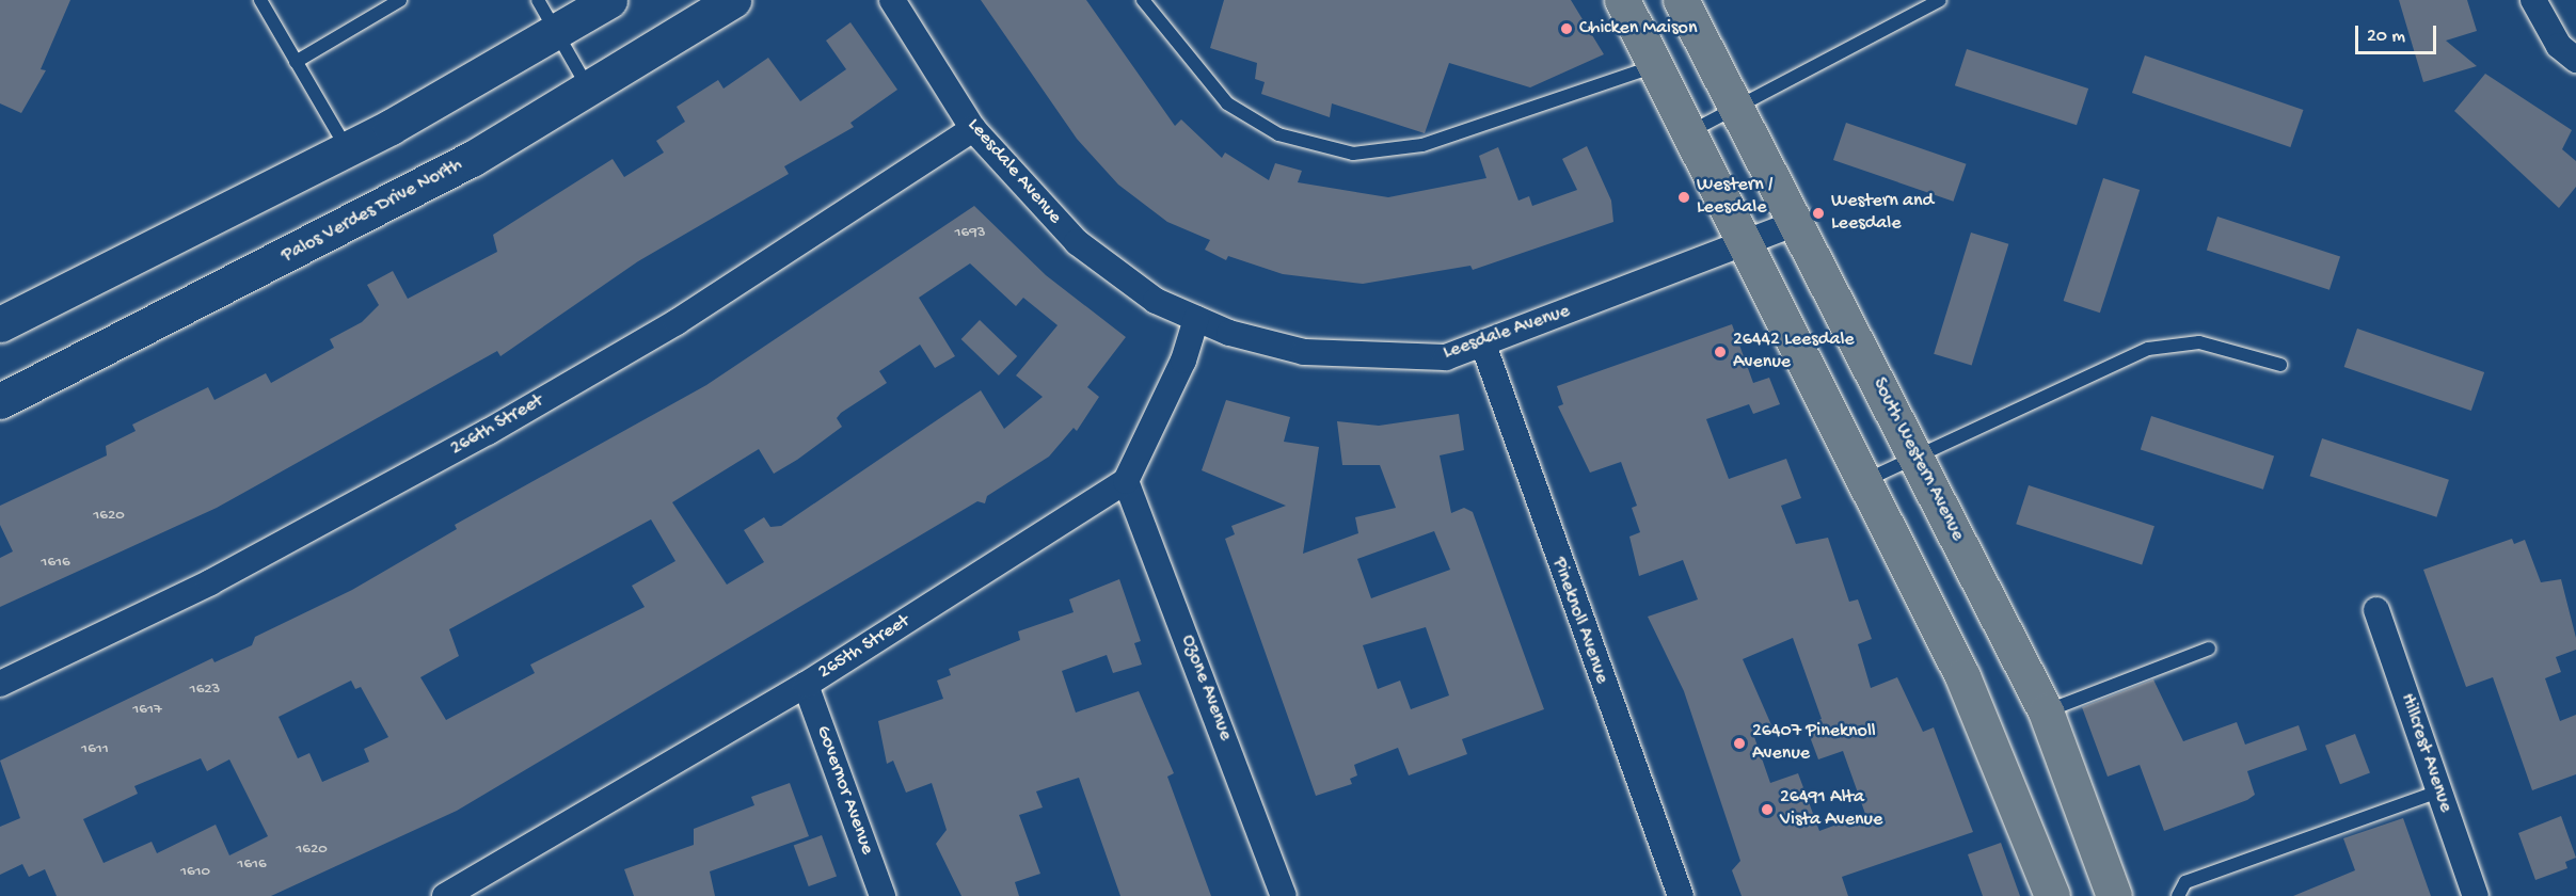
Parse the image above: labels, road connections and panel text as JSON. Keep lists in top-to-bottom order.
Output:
{
  "streets": {
    "main road": ["Palos Verdes Drive North", "South Western Avenue"],
    "street": [
      "Leesdale Avenue",
      "266th Street",
      "Pineknoll Avenue",
      "265th Street",
      "Ozone Avenue",
      "Hillcrest Avenue",
      "Governor Avenue"
    ]
  },
  "crossings": [
    ["Leesdale Avenue", "266th Street"],
    ["Leesdale Avenue", "South Western Avenue"],
    ["Leesdale Avenue", "Pineknoll Avenue"],
    ["265th Street", "Ozone Avenue"],
    ["265th Street", "Governor Avenue"]
  ],
  "places": [
    "Chicken Maison",
    "Western / Leesdale",
    "Western and Leesdale",
    "26442 Leesdale Avenue",
    "26407 Pineknoll Avenue",
    "26491 Alta Vista Avenue"
  ],
  "house_numbers": [
    "1693",
    "1620",
    "1616",
    "1623",
    "1617",
    "1611",
    "1620",
    "1616",
    "1610"
  ],
  "scale_bar": "20 m"
}
